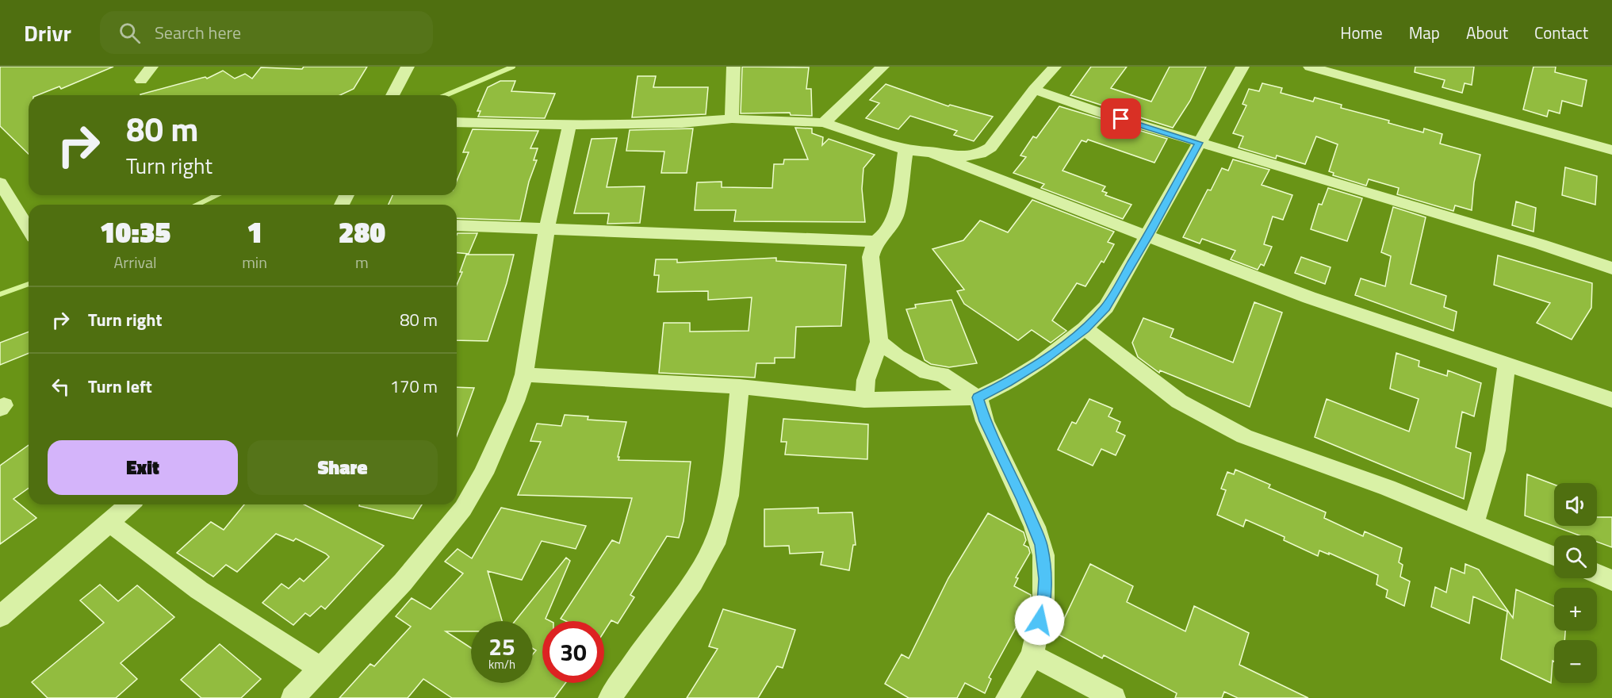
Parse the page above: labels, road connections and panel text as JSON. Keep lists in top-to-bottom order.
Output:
{
  "page": {
    "header": "Drivr",
    "search": "Search here",
    "nav": [
      "Home",
      "Map",
      "About",
      "Contact"
    ],
    "turn": ["80 m", "Turn right"],
    "eta": [
      "10:35",
      "Arrival",
      "1",
      "min",
      "280",
      "m"
    ],
    "list": [
      {
        "name": "Turn right",
        "value": "80 m"
      },
      {
        "name": "Turn left",
        "value": "170 m"
      }
    ],
    "buttons": ["Exit", "Share"],
    "map_buttons": ["+", "−"],
    "speed": "25 km/h",
    "limit": "30"
  }
}
